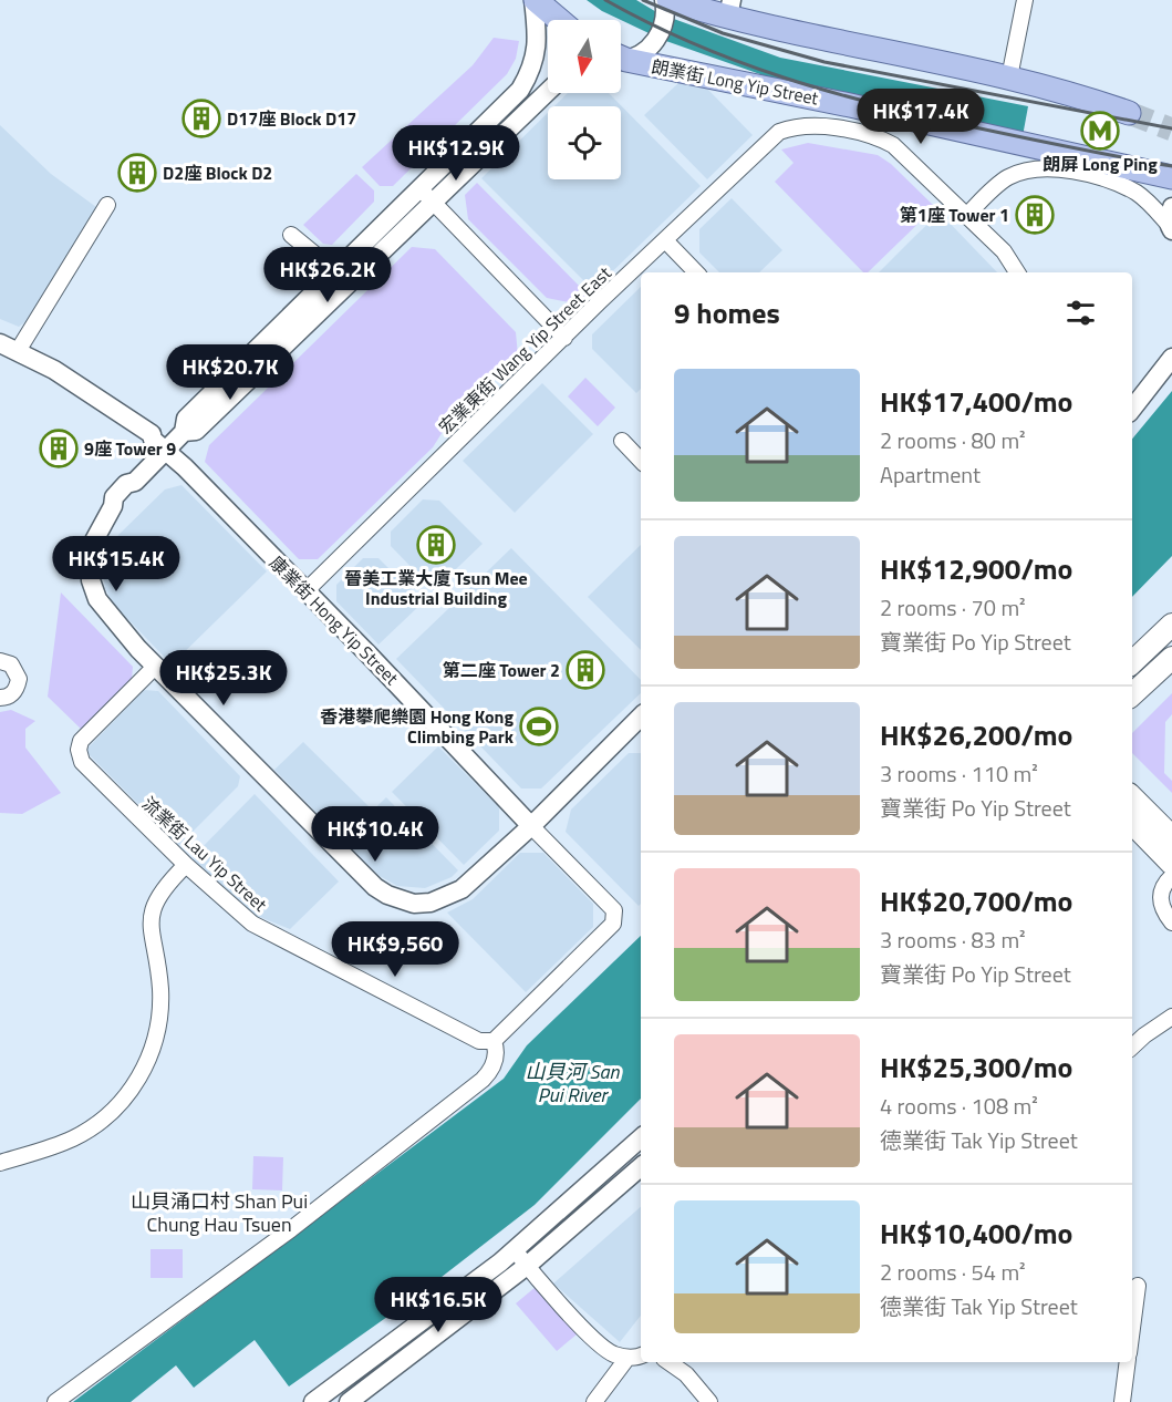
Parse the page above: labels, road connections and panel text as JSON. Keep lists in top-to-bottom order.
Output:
{
  "streets": {
    "main road": ["朗業街 Long Yip Street"],
    "street": ["宏業東街 Wang Yip Street East", "康業街 Hong Yip Street", "流業街 Lau Yip Street"]
  },
  "crossings": [
    ["宏業東街 Wang Yip Street East", "康業街 Hong Yip Street"],
    ["康業街 Hong Yip Street", "流業街 Lau Yip Street"]
  ],
  "districts": ["山貝涌口村 Shan Pui Chung Hau Tsuen"],
  "water": ["山貝河 San Pui River"],
  "places": {
    "building": [
      "D17座 Block D17",
      "D2座 Block D2",
      "第1座 Tower 1",
      "9座 Tower 9",
      "晉美工業大廈 Tsun Mee Industrial Building",
      "第二座 Tower 2"
    ],
    "metro station": ["朗屏 Long Ping"],
    "sports": ["香港攀爬樂園 Hong Kong Climbing Park"]
  },
  "north": "bottom",
  "page": {
    "price": [
      "HK$17.4K",
      "HK$12.9K",
      "HK$26.2K",
      "HK$20.7K",
      "HK$15.4K",
      "HK$25.3K",
      "HK$10.4K",
      "HK$9,560",
      "HK$16.5K"
    ],
    "heading": "9 homes",
    "list": [
      {
        "name": "HK$17,400/mo",
        "note": "2 rooms · 80 m² · Apartment"
      },
      {
        "name": "HK$12,900/mo",
        "note": "2 rooms · 70 m² · 寶業街 Po Yip Street"
      },
      {
        "name": "HK$26,200/mo",
        "note": "3 rooms · 110 m² · 寶業街 Po Yip Street"
      },
      {
        "name": "HK$20,700/mo",
        "note": "3 rooms · 83 m² · 寶業街 Po Yip Street"
      },
      {
        "name": "HK$25,300/mo",
        "note": "4 rooms · 108 m² · 德業街 Tak Yip Street"
      },
      {
        "name": "HK$10,400/mo",
        "note": "2 rooms · 54 m² · 德業街 Tak Yip Street"
      }
    ]
  }
}
